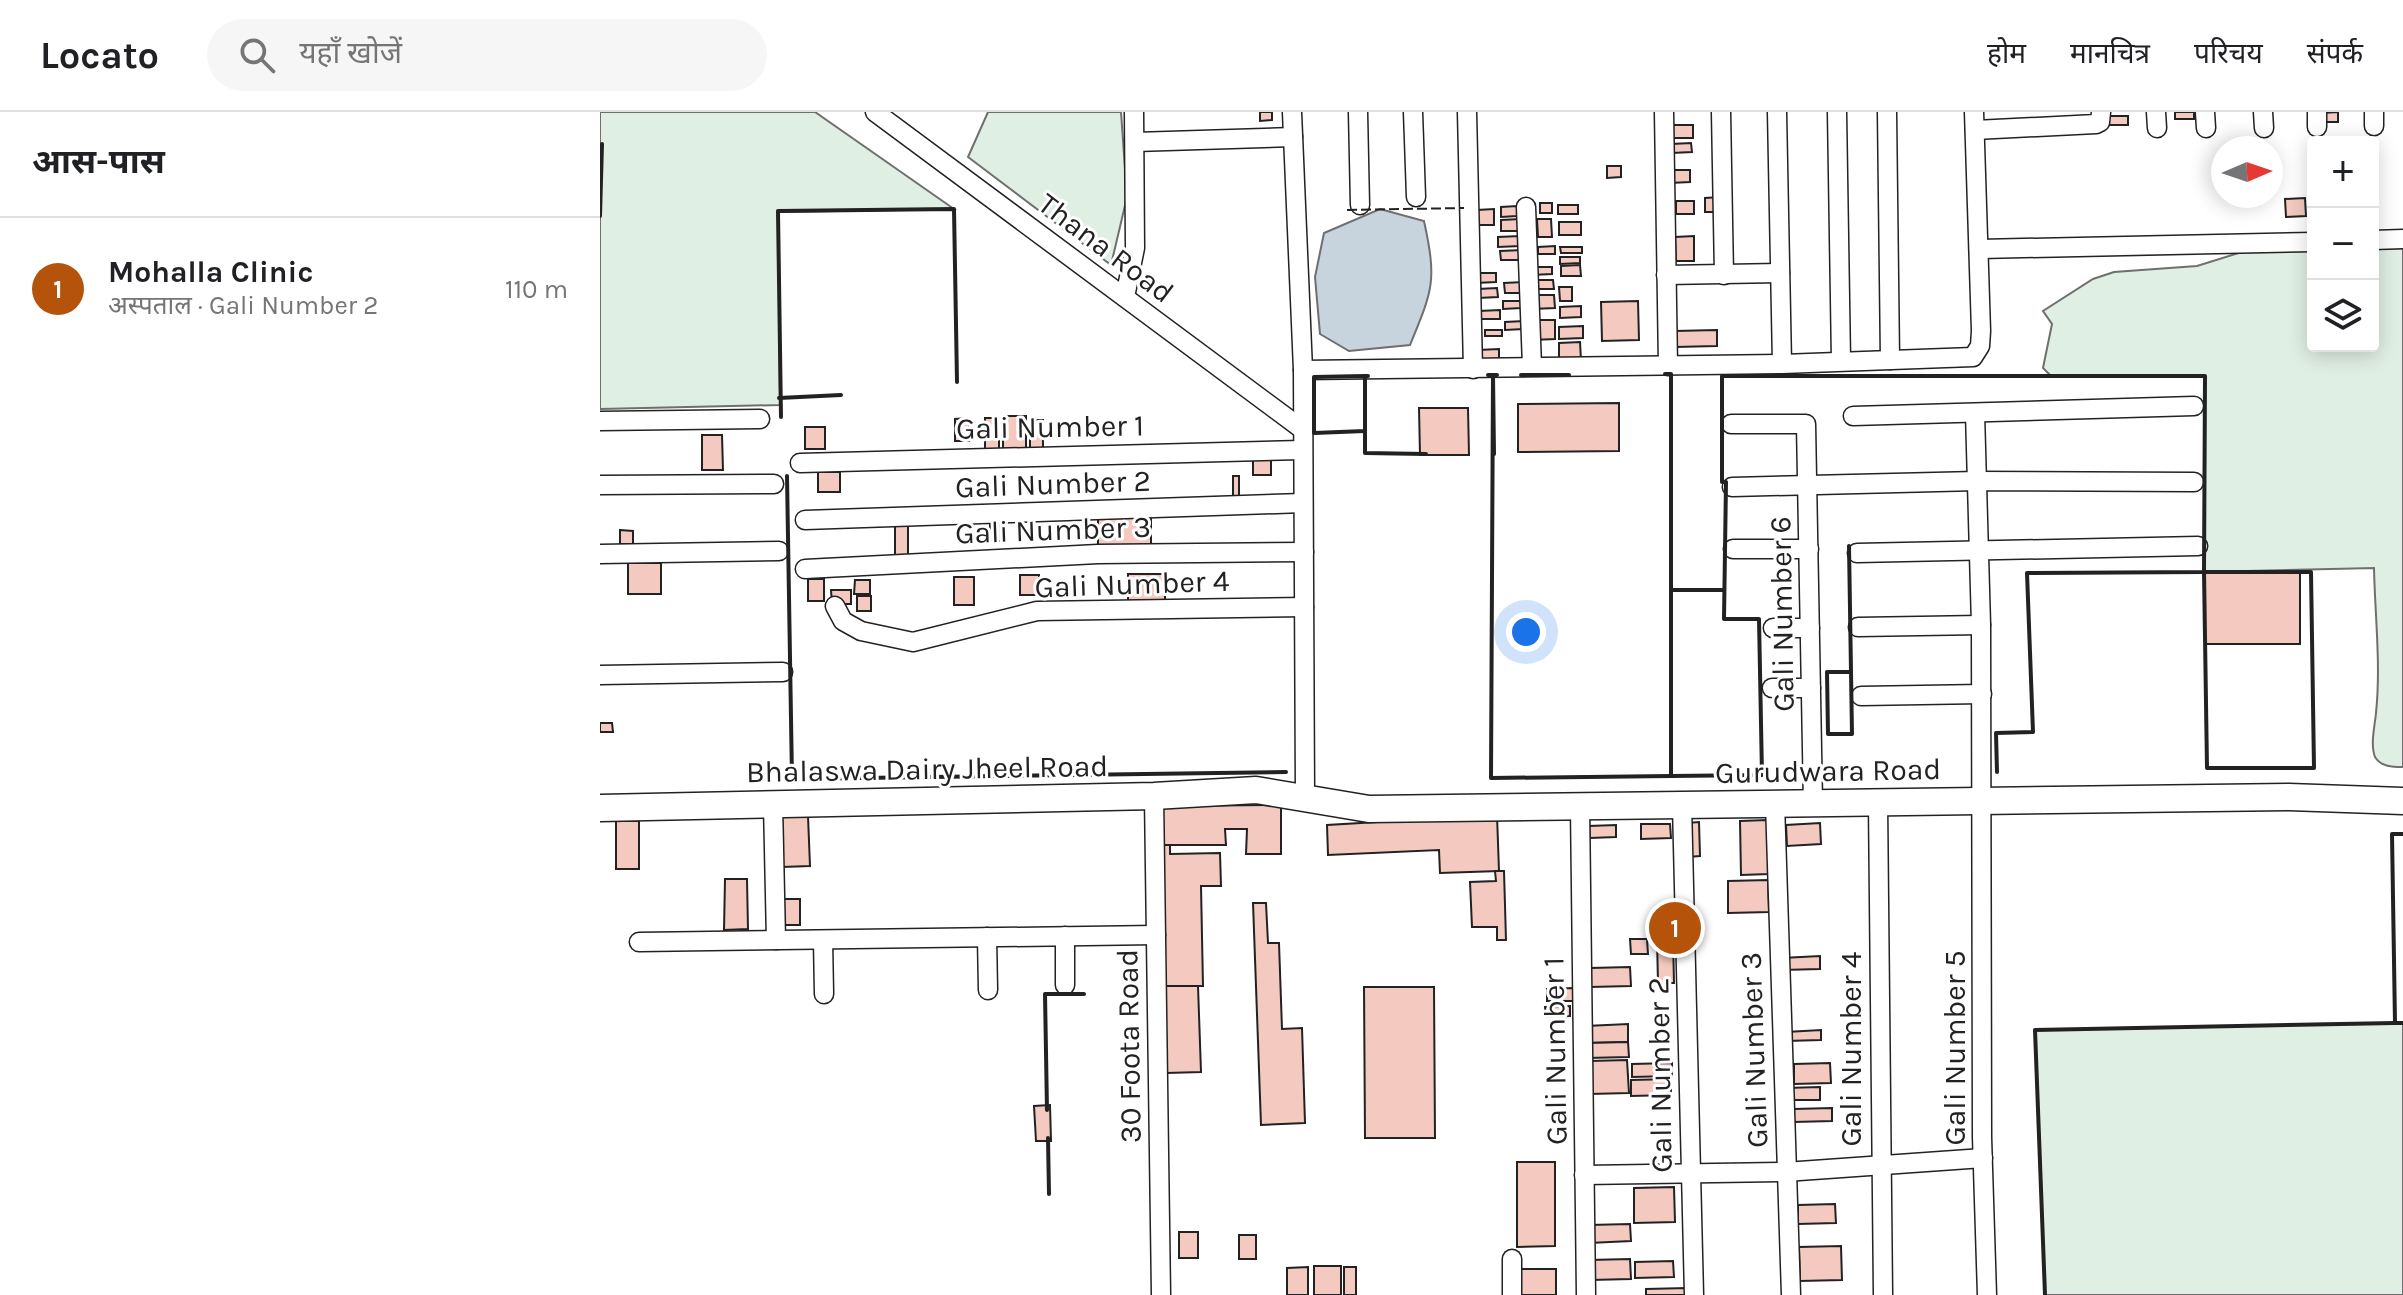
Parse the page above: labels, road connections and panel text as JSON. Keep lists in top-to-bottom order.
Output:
{
  "streets": {
    "street": [
      "Thana Road",
      "Gali Number 1",
      "Gali Number 2",
      "Gali Number 3",
      "Gali Number 4",
      "Gali Number 6",
      "Bhalaswa Dairy Jheel Road",
      "Gurudwara Road",
      "30 Foota Road",
      "Gali Number 5"
    ]
  },
  "crossings": [
    ["Gali Number 1", "Gurudwara Road"],
    ["Gali Number 2", "Gurudwara Road"],
    ["Gali Number 3", "Gurudwara Road"],
    ["Gali Number 4", "Gurudwara Road"],
    ["Gali Number 6", "Gurudwara Road"],
    ["Bhalaswa Dairy Jheel Road", "Gurudwara Road"],
    ["Bhalaswa Dairy Jheel Road", "30 Foota Road"],
    ["Gurudwara Road", "Gali Number 5"]
  ],
  "north": "right",
  "page": {
    "header": "Locato",
    "search": "यहाँ खोजें",
    "nav": [
      "होम",
      "मानचित्र",
      "परिचय",
      "संपर्क"
    ],
    "heading": "आस-पास",
    "map_buttons": ["+", "−"],
    "list": [
      {
        "mark": "1",
        "name": "Mohalla Clinic",
        "note": "अस्पताल · Gali Number 2",
        "value": "110 m"
      }
    ],
    "pins": "1"
  }
}
